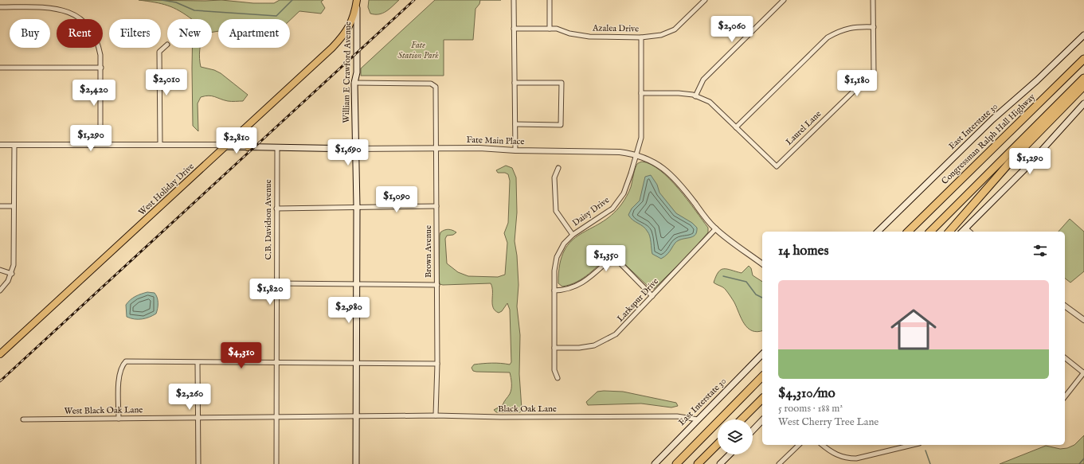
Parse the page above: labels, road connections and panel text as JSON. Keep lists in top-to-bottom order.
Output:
{
  "streets": {
    "highway": ["Congressman Ralph Hall Highway"],
    "main road": [
      "William E Crawford Avenue",
      "East Interstate 30",
      "Fate Main Place",
      "West Holiday Drive"
    ],
    "street": [
      "Azalea Drive",
      "Laurel Lane",
      "Daisy Drive",
      "C.B. Davidson Avenue",
      "Brown Avenue",
      "Larkspur Drive",
      "Black Oak Lane",
      "West Black Oak Lane"
    ]
  },
  "crossings": [
    ["Azalea Drive", "Daisy Drive"],
    ["William E Crawford Avenue", "Fate Main Place"],
    ["William E Crawford Avenue", "West Holiday Drive"],
    ["William E Crawford Avenue", "Brown Avenue"],
    ["William E Crawford Avenue", "Black Oak Lane"],
    ["William E Crawford Avenue", "West Black Oak Lane"],
    ["East Interstate 30", "Black Oak Lane"],
    ["Fate Main Place", "West Holiday Drive"],
    ["Fate Main Place", "Daisy Drive"],
    ["Fate Main Place", "C.B. Davidson Avenue"],
    ["Fate Main Place", "Brown Avenue"],
    ["Fate Main Place", "Larkspur Drive"],
    ["Daisy Drive", "Larkspur Drive"],
    ["C.B. Davidson Avenue", "West Black Oak Lane"],
    ["Brown Avenue", "Black Oak Lane"],
    ["Black Oak Lane", "West Black Oak Lane"]
  ],
  "parks": ["Fate Station Park"],
  "page": {
    "price": [
      "$2,060",
      "$2,010",
      "$1,180",
      "$2,420",
      "$1,290",
      "$2,810",
      "$1,690",
      "$1,290",
      "$1,090",
      "$1,350",
      "$1,820",
      "$2,980",
      "$4,310",
      "$2,260"
    ],
    "chip": [
      "Buy",
      "Rent",
      "Filters",
      "New",
      "Apartment"
    ],
    "heading": "14 homes",
    "list": [
      {
        "name": "$4,310/mo",
        "note": "5 rooms · 188 m² · West Cherry Tree Lane"
      }
    ]
  }
}
